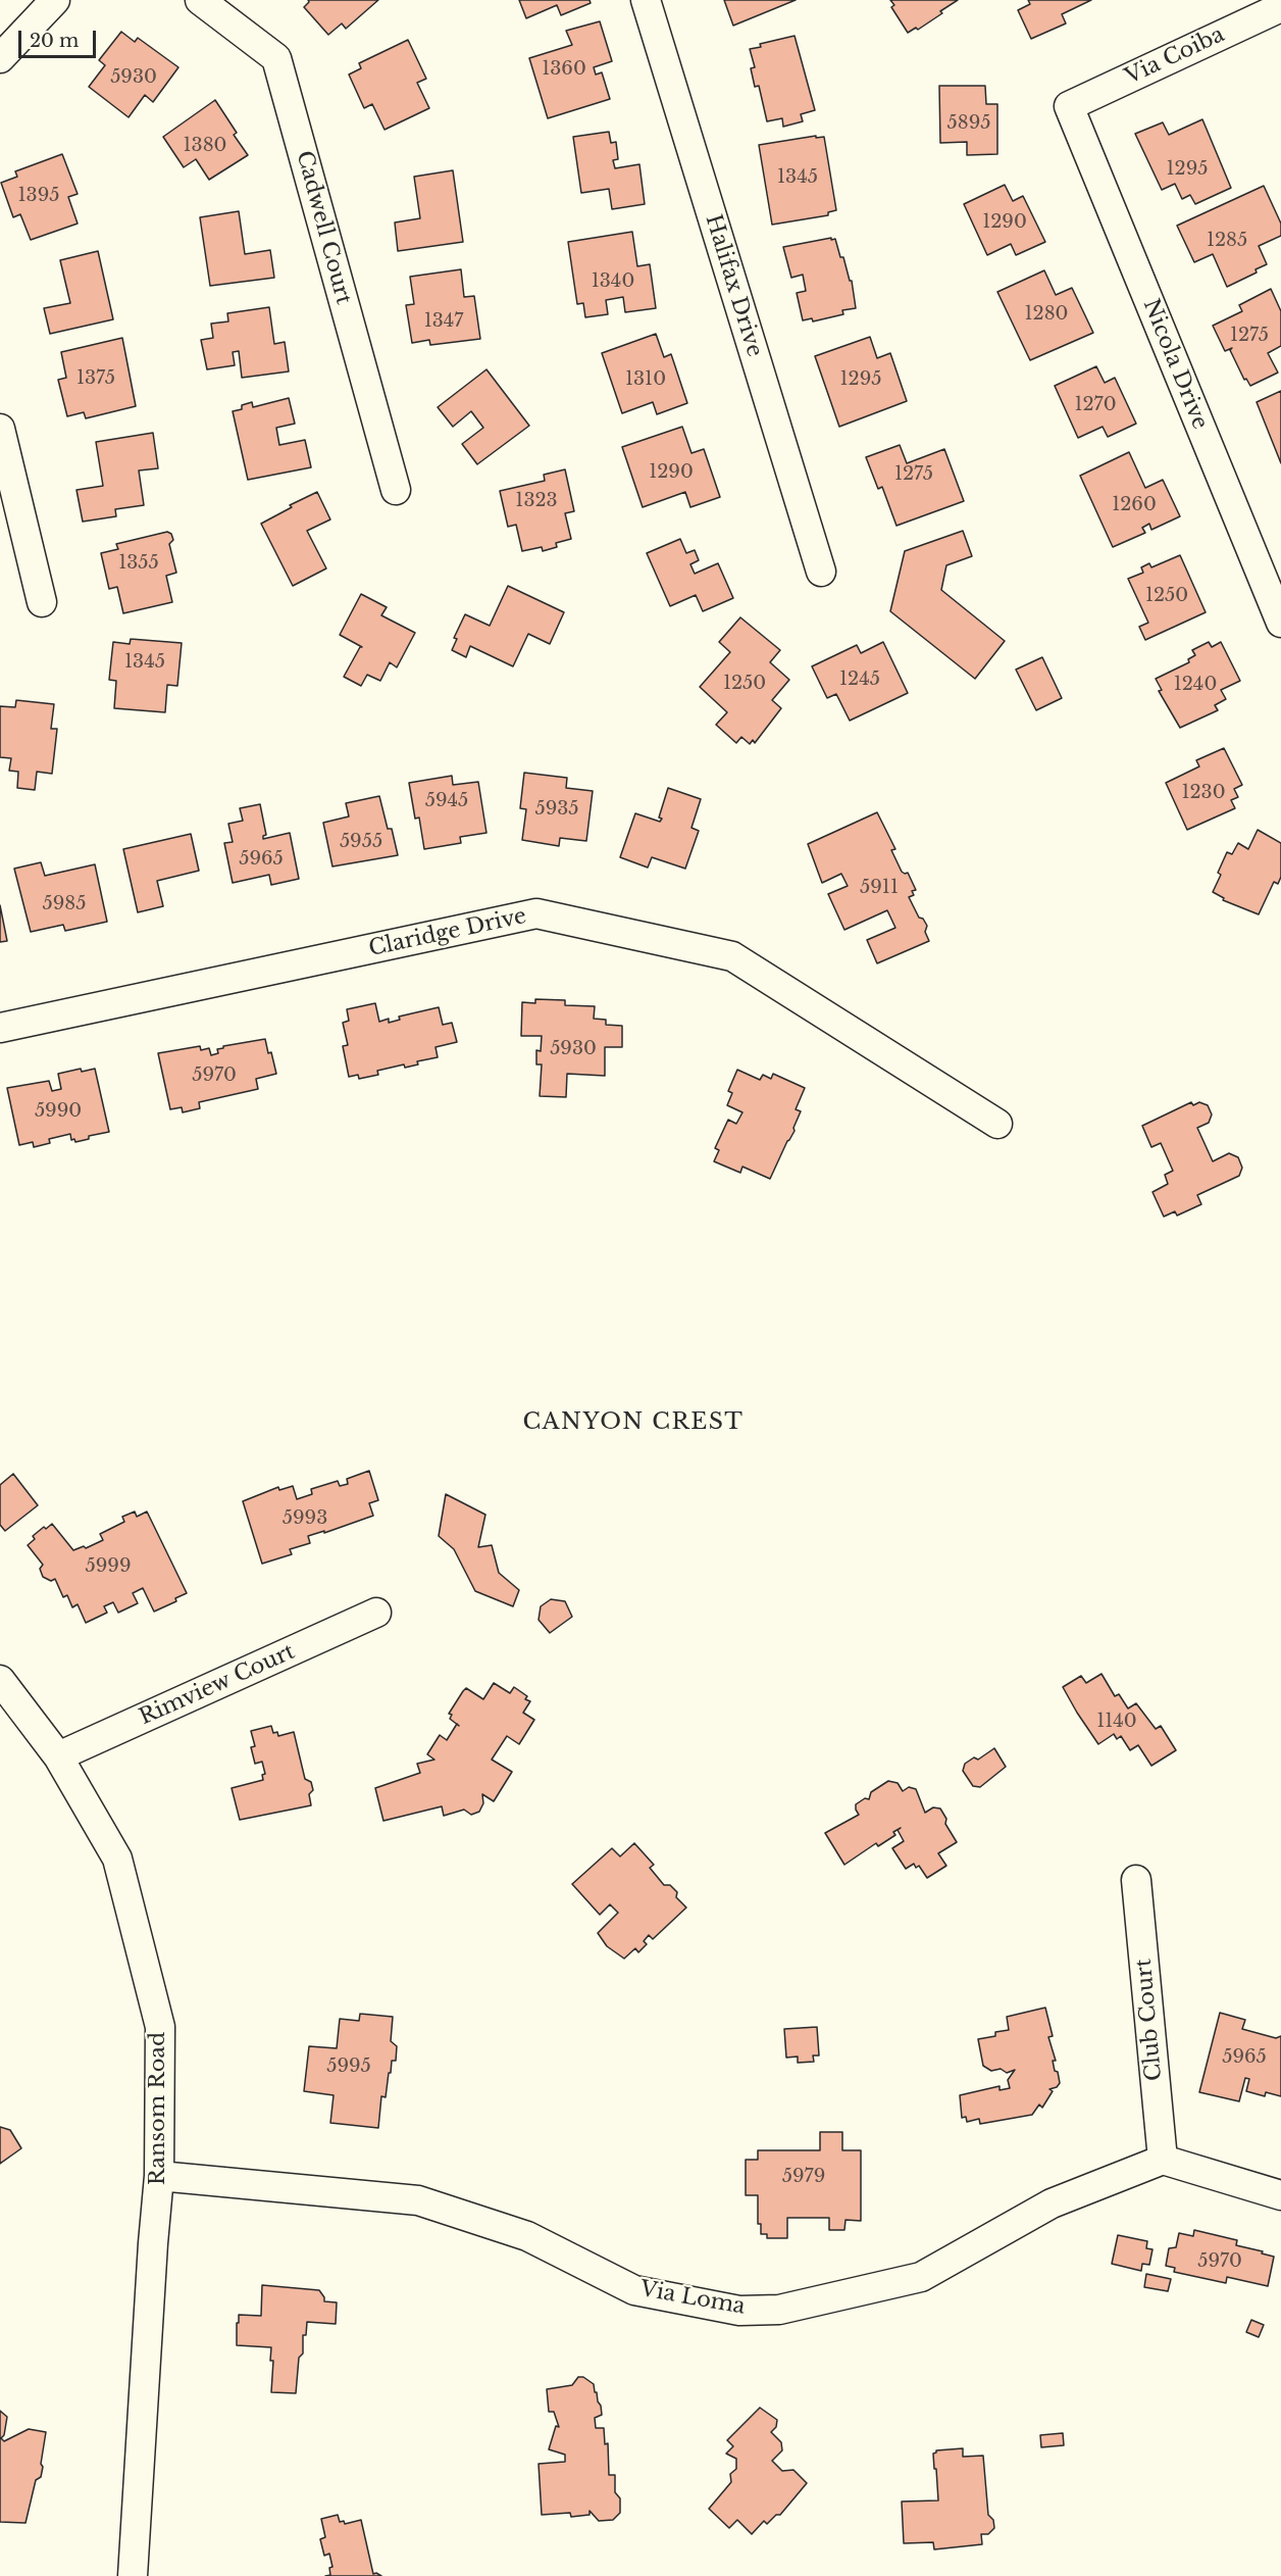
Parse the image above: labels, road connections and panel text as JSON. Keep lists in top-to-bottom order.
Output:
{
  "streets": {
    "street": [
      "Via Coiba",
      "Cadwell Court",
      "Halifax Drive",
      "Nicola Drive",
      "Claridge Drive",
      "Rimview Court",
      "Club Court",
      "Ransom Road",
      "Via Loma"
    ]
  },
  "crossings": [
    ["Via Coiba", "Nicola Drive"],
    ["Rimview Court", "Ransom Road"],
    ["Club Court", "Via Loma"],
    ["Ransom Road", "Via Loma"]
  ],
  "districts": ["CANYON CREST"],
  "house_numbers": [
    "1360",
    "5930",
    "5895",
    "1380",
    "1295",
    "1345",
    "1395",
    "1290",
    "1285",
    "1340",
    "1280",
    "1347",
    "1275",
    "1375",
    "1310",
    "1295",
    "1270",
    "1290",
    "1275",
    "1323",
    "1260",
    "1355",
    "1250",
    "1345",
    "1245",
    "1250",
    "1240",
    "1230",
    "5945",
    "5935",
    "5955",
    "5965",
    "5911",
    "5985",
    "5930",
    "5970",
    "5990",
    "5993",
    "5999",
    "1140",
    "5965",
    "5995",
    "5979",
    "5970"
  ],
  "scale_bar": "20 m"
}
